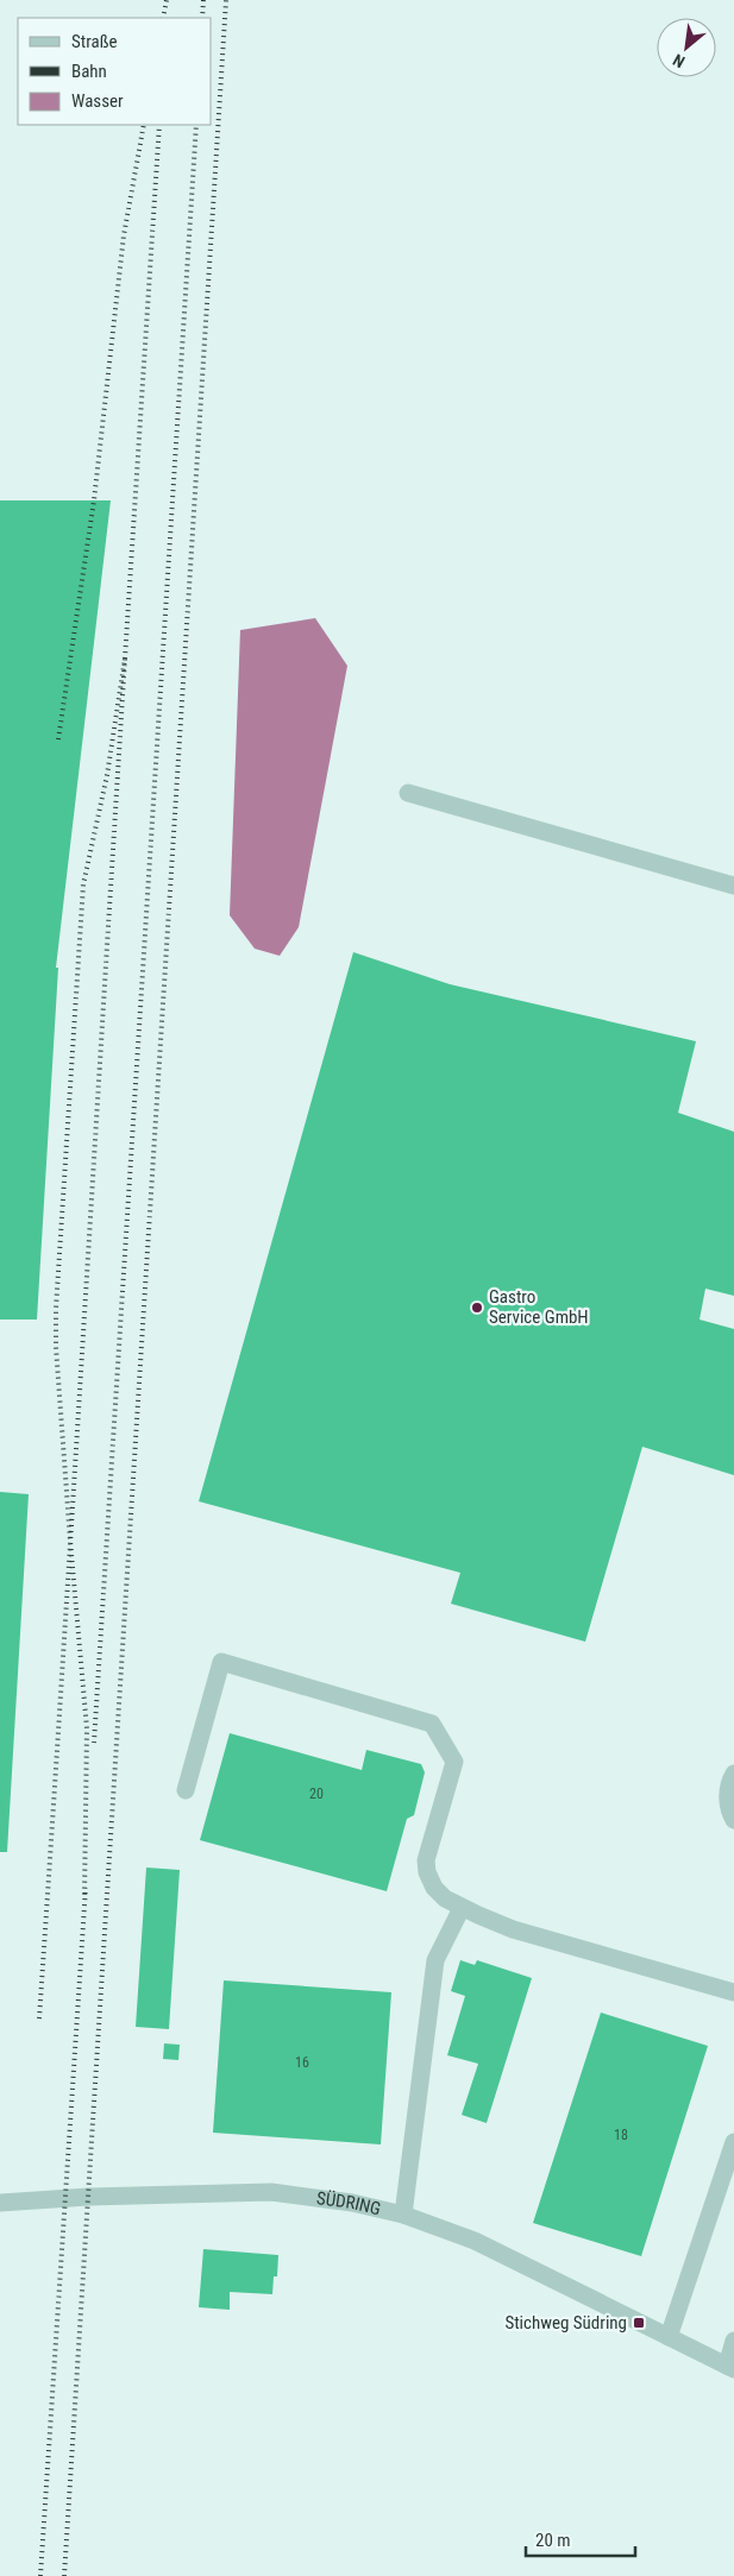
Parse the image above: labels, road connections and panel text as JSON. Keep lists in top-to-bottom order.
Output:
{
  "streets": {
    "street": ["SÜDRING"]
  },
  "places": {
    "other": ["Gastro Service GmbH"],
    "transit": ["Stichweg Südring"]
  },
  "house_numbers": ["20", "16", "18"],
  "legend": ["Straße", "Bahn", "Wasser"],
  "scale_bar": "20 m",
  "north": "bottom left"
}
